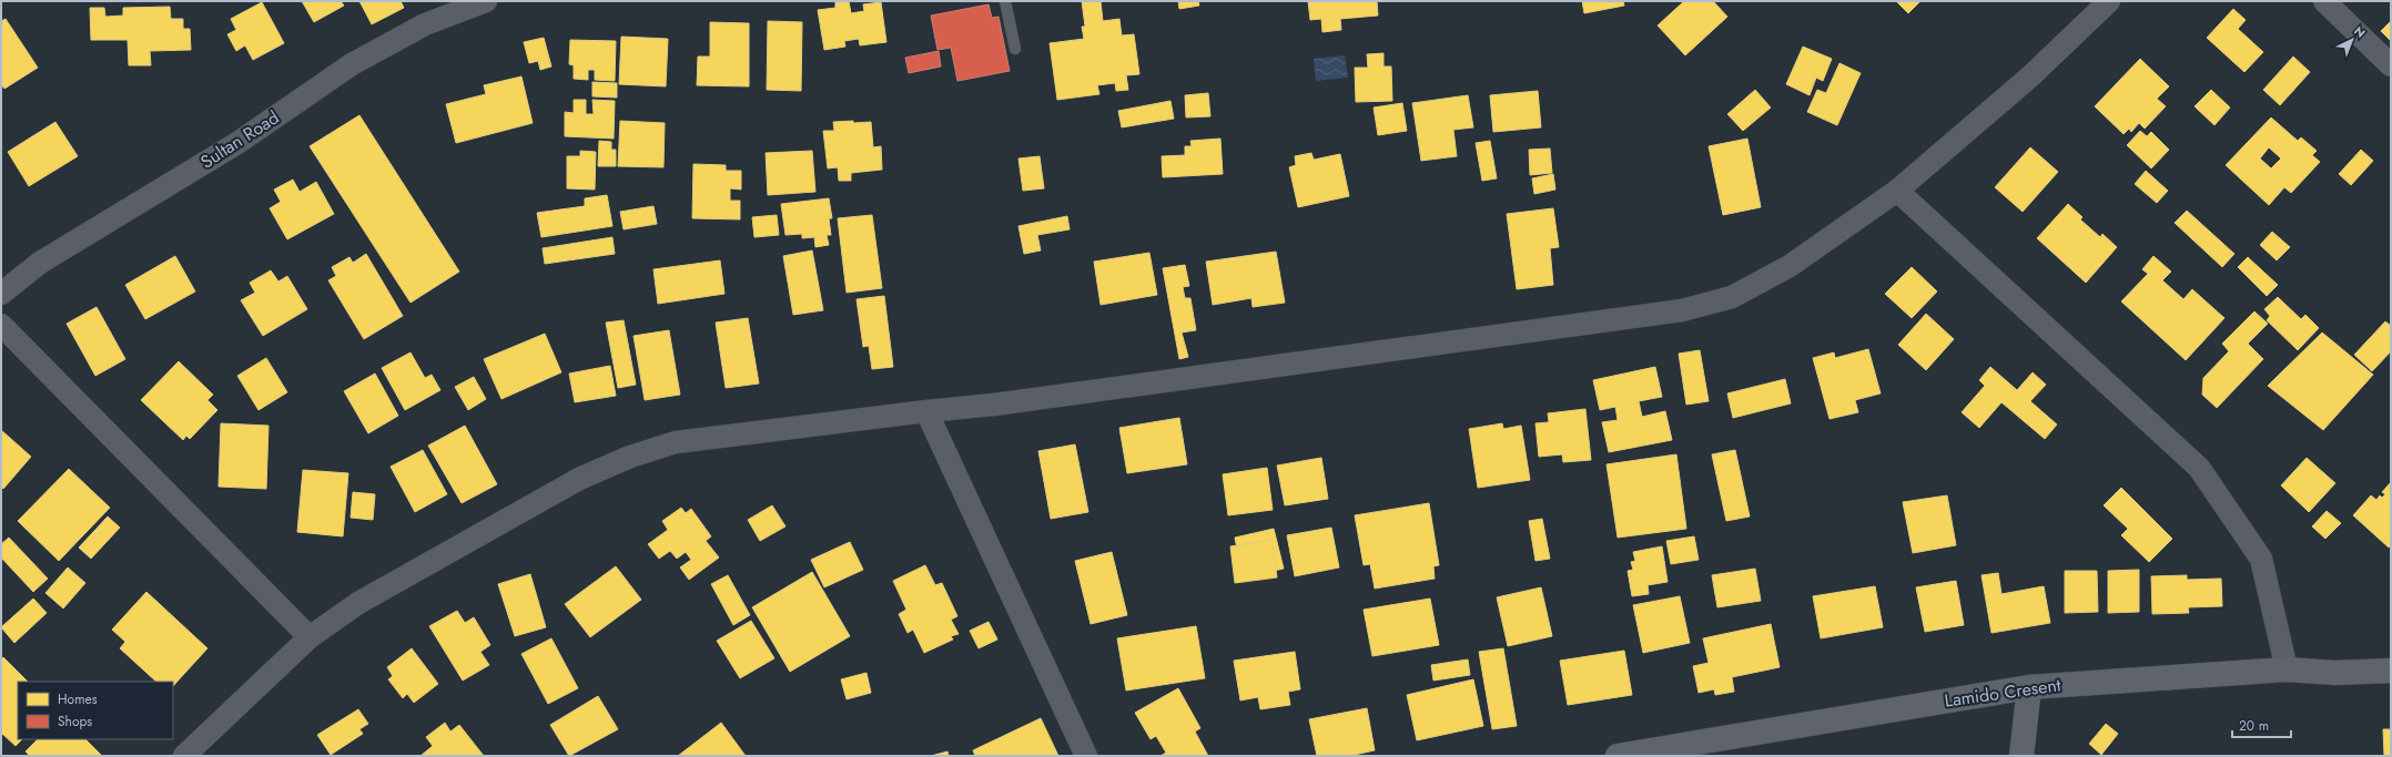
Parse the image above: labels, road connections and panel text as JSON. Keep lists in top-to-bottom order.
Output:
{
  "streets": {
    "street": ["Sultan Road", "Lamido Cresent"]
  },
  "legend": ["Homes", "Shops"],
  "scale_bar": "20 m",
  "north": "top right"
}
